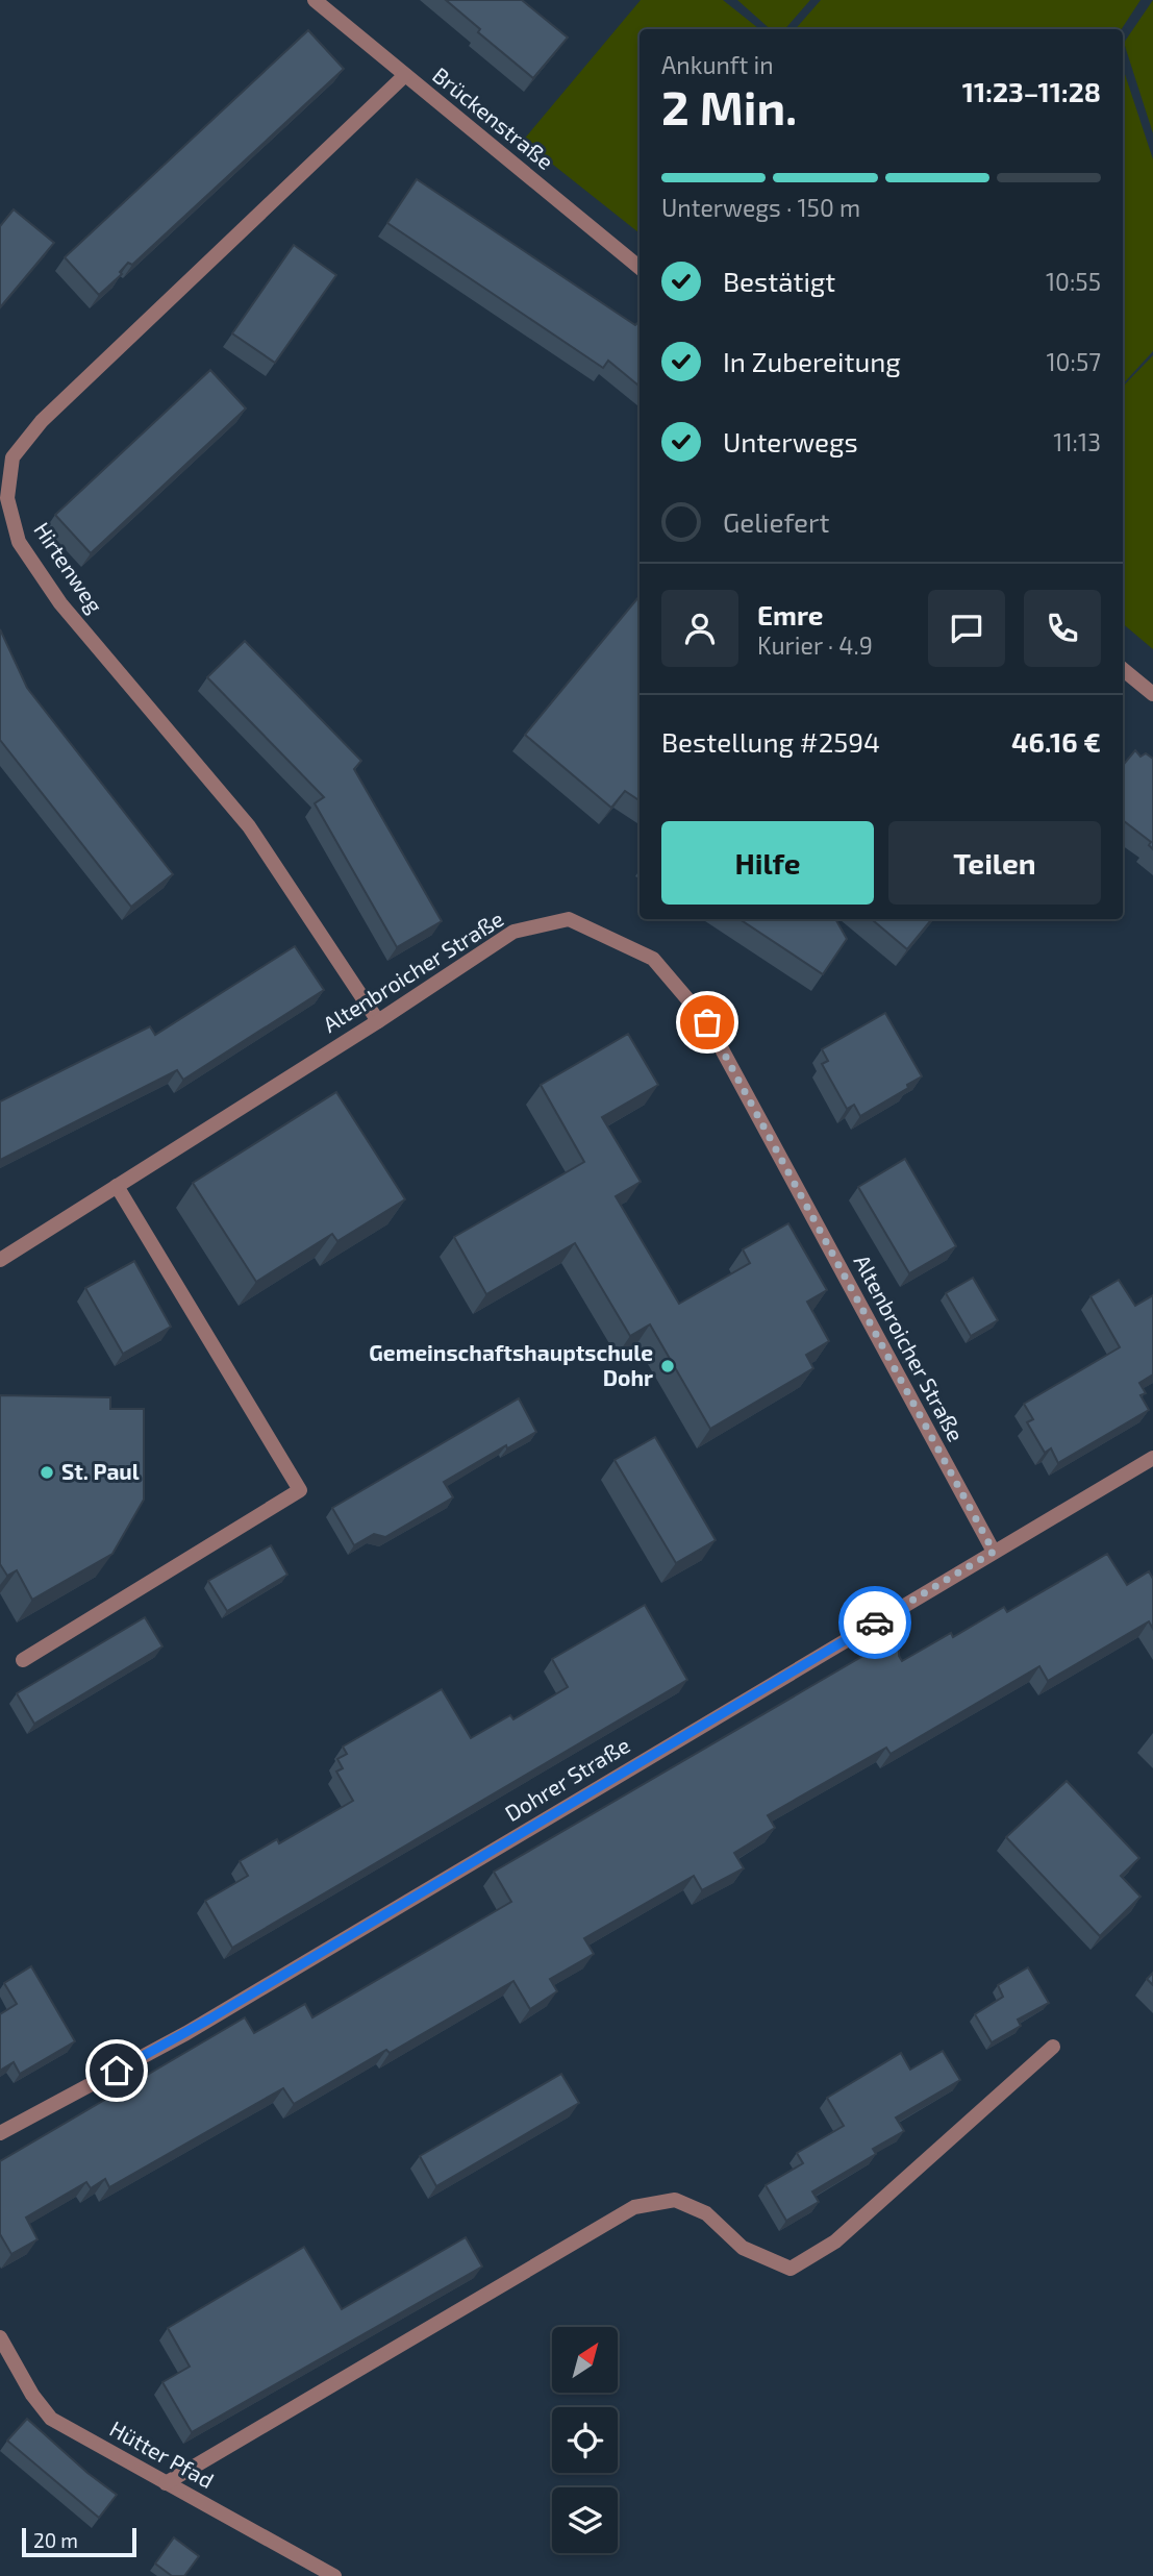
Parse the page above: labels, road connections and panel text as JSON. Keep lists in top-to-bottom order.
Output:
{
  "streets": {
    "street": [
      "Brückenstraße",
      "Hirtenweg",
      "Altenbroicher Straße",
      "Dohrer Straße",
      "Hütter Pfad"
    ]
  },
  "crossings": [
    ["Brückenstraße", "Hirtenweg"],
    ["Hirtenweg", "Altenbroicher Straße"],
    ["Altenbroicher Straße", "Dohrer Straße"]
  ],
  "places": ["Gemeinschaftshauptschule Dohr", "St. Paul"],
  "scale_bar": "20 m",
  "north": "top right",
  "page": {
    "heading": ["2 Min.", "Ankunft in", "11:23–11:28"],
    "panel": [
      "Emre",
      "Kurier · 4.9",
      "Bestellung #2594",
      "46.16 €"
    ],
    "bar": "Unterwegs · 150 m",
    "list": [
      ["Bestätigt", "10:55"],
      ["In Zubereitung", "10:57"],
      ["Unterwegs", "11:13"],
      "Geliefert"
    ],
    "buttons": ["Hilfe", "Teilen"],
    "scale": "20 m"
  }
}
